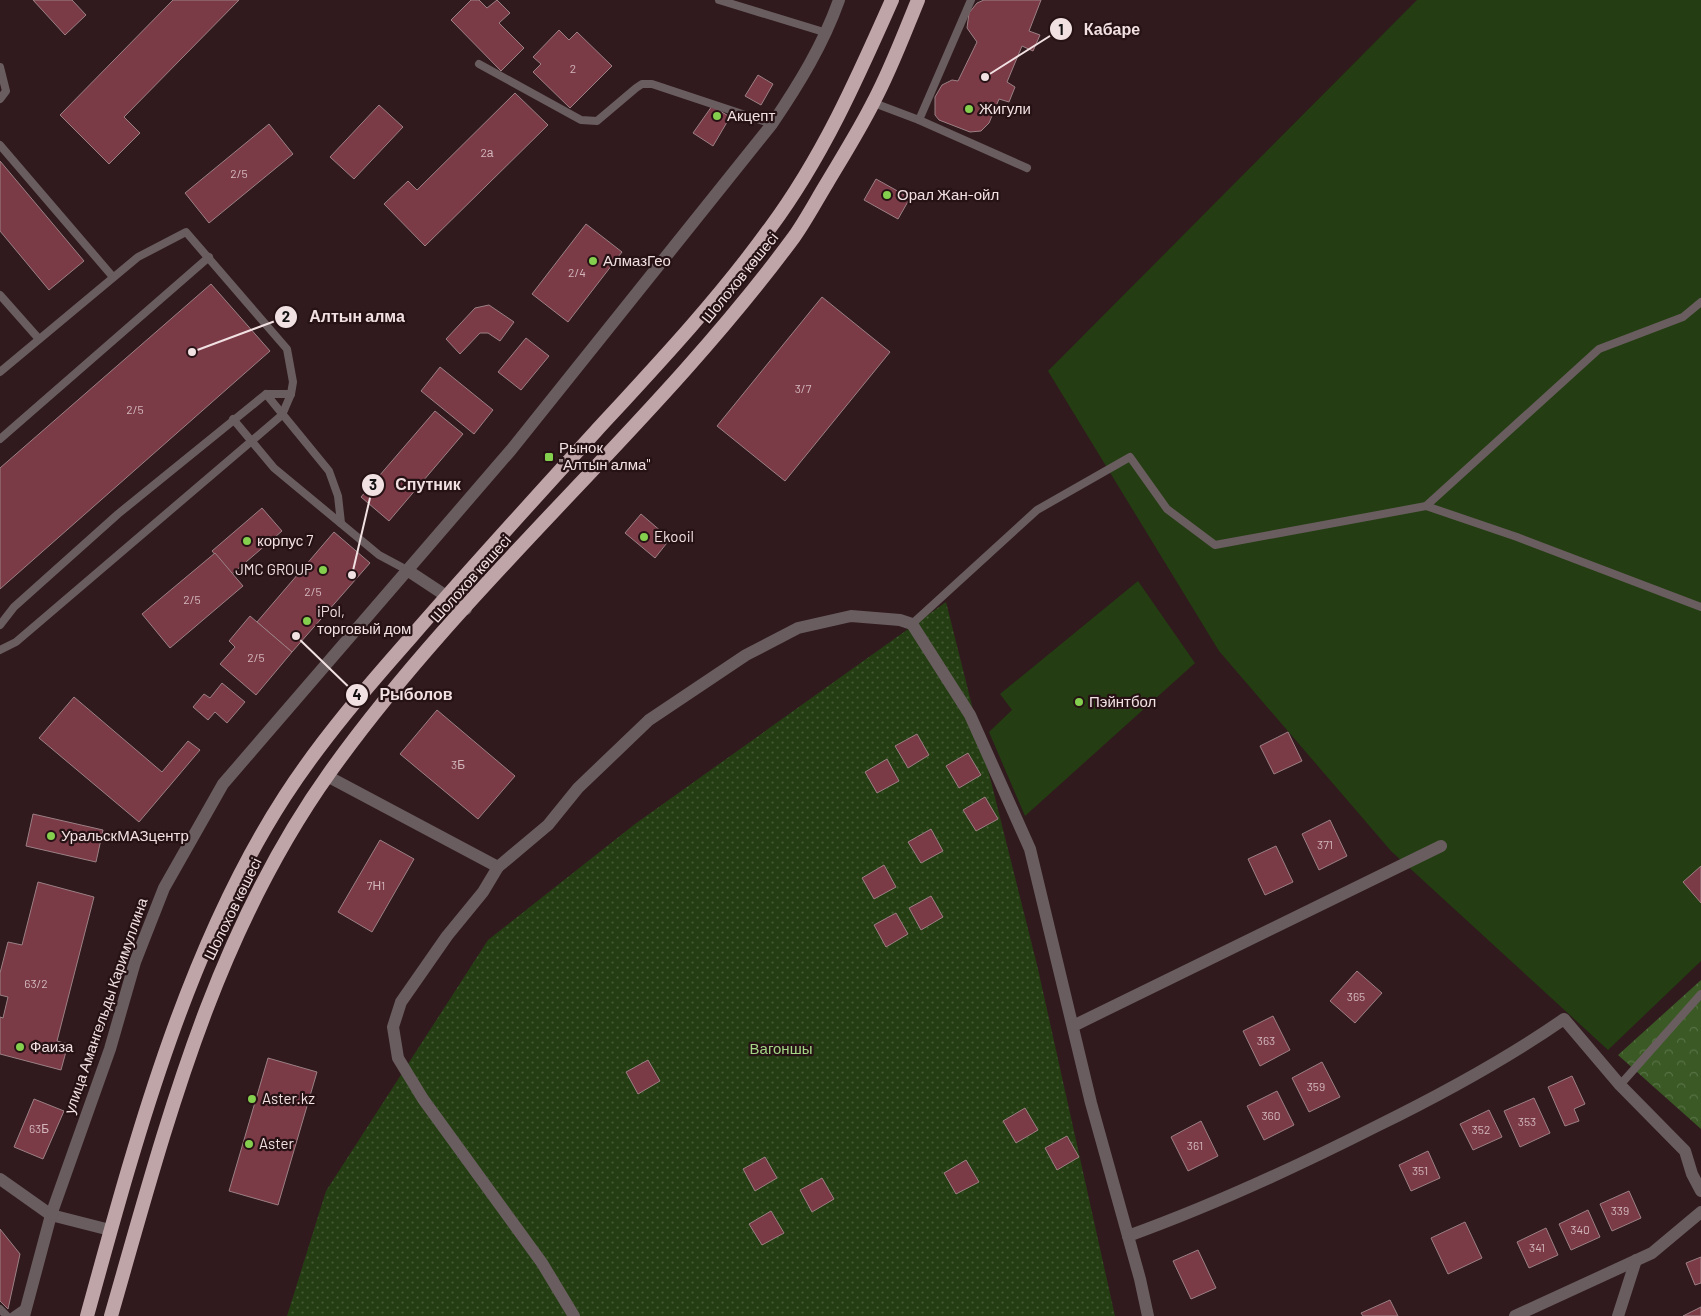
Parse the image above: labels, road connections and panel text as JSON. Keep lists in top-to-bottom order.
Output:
{
  "streets": {
    "highway": ["Шолохов көшесі"],
    "street": ["улица Амангельды Каримуллина"]
  },
  "parks": ["Вагоншы"],
  "places": {
    "other": [
      "Кабаре",
      "Жигули",
      "Акцепт",
      "Орал Жан-ойл",
      "АлмазГео",
      "Алтын алма",
      "Ekooil",
      "корпус 7",
      "JMC GROUP",
      "Спутник",
      "iPol, торговый дом",
      "Рыболов",
      "Пэйнтбол",
      "УральскМАЗцентр",
      "Фаиза",
      "Aster.kz",
      "Aster"
    ],
    "transit": ["Рынок \"Алтын алма\""]
  },
  "house_numbers": [
    "2",
    "2а",
    "2/5",
    "2/4",
    "3/7",
    "2/5",
    "2/5",
    "2/5",
    "2/5",
    "3Б",
    "371",
    "7Н1",
    "63/2",
    "365",
    "363",
    "359",
    "360",
    "353",
    "63Б",
    "352",
    "361",
    "351",
    "339",
    "340",
    "341"
  ]
}
